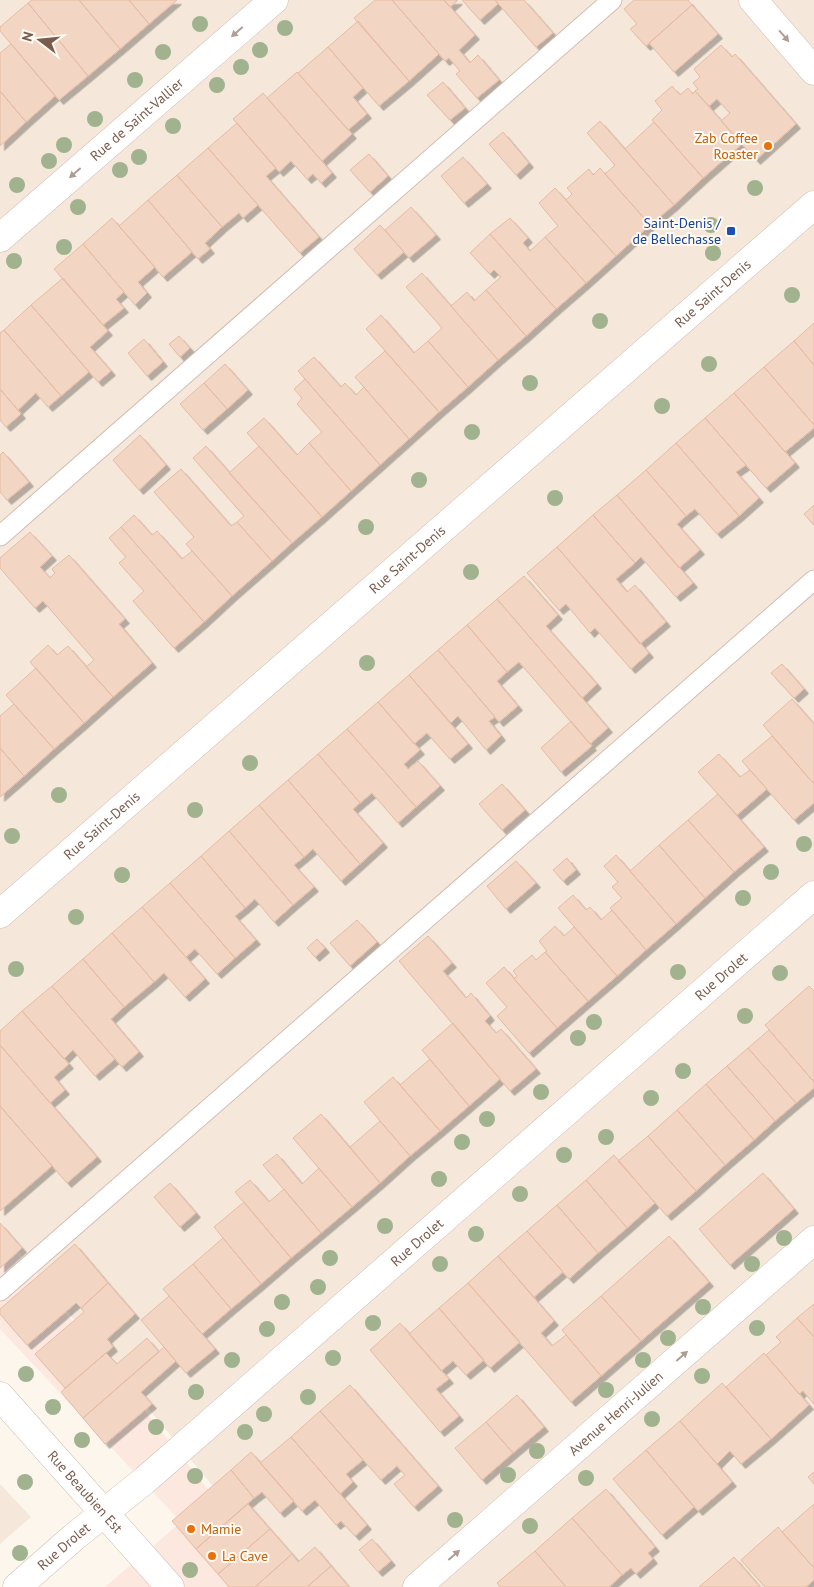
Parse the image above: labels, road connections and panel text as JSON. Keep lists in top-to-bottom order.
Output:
{
  "streets": {
    "street": [
      "Rue de Saint-Vallier",
      "Rue Saint-Denis",
      "Rue Drolet",
      "Avenue Henri-Julien",
      "Rue Beaubien Est"
    ]
  },
  "crossings": [
    ["Rue Drolet", "Rue Beaubien Est"]
  ],
  "one_way": ["Rue de Saint-Vallier", "Avenue Henri-Julien"],
  "places": {
    "other": ["Zab Coffee Roaster", "Mamie", "La Cave"],
    "transit": ["Saint-Denis / de Bellechasse"]
  },
  "north": "left"
}
